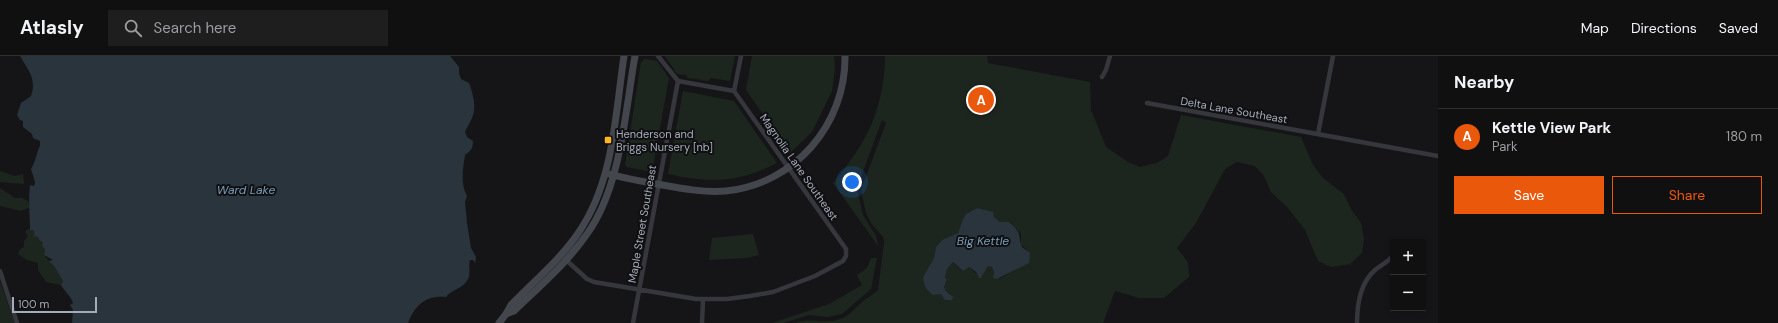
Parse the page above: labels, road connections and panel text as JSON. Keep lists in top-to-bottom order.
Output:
{
  "streets": {
    "street": ["Delta Lane Southeast", "Magnolia Lane Southeast", "Maple Street Southeast"]
  },
  "water": ["Ward Lake", "Big Kettle"],
  "places": {
    "transit": ["Henderson and Briggs Nursery [nb]"]
  },
  "scale_bar": "100 m",
  "page": {
    "header": "Atlasly",
    "search": "Search here",
    "nav": ["Map", "Directions", "Saved"],
    "heading": "Nearby",
    "pins": "A",
    "list": [
      {
        "mark": "A",
        "name": "Kettle View Park",
        "note": "Park",
        "value": "180 m"
      }
    ],
    "buttons": ["Save", "Share"],
    "map_buttons": ["+", "−"],
    "scale": "100 m"
  }
}
